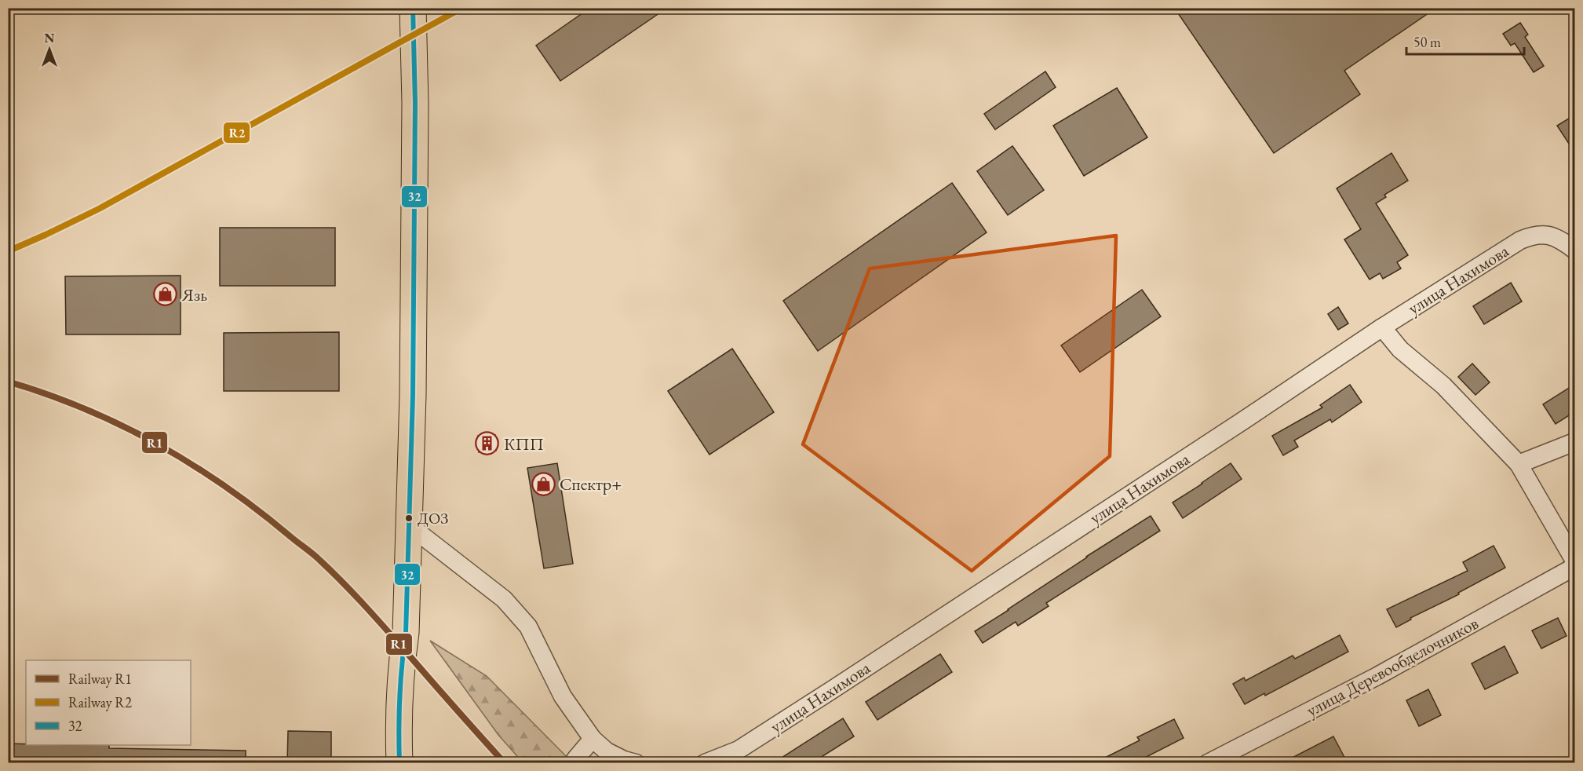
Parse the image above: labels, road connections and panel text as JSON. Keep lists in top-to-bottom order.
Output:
{
  "streets": {
    "street": ["улица Нахимова", "улица Деревообделочников"]
  },
  "places": {
    "shop": ["Язь", "Спектр+"],
    "building": ["КПП"],
    "other": ["ДОЗ"]
  },
  "lines": ["rail line R2", "transit line 32", "rail line R1"],
  "legend": ["Railway R1", "Railway R2", "32"],
  "scale_bar": "50 m",
  "north": "top"
}
